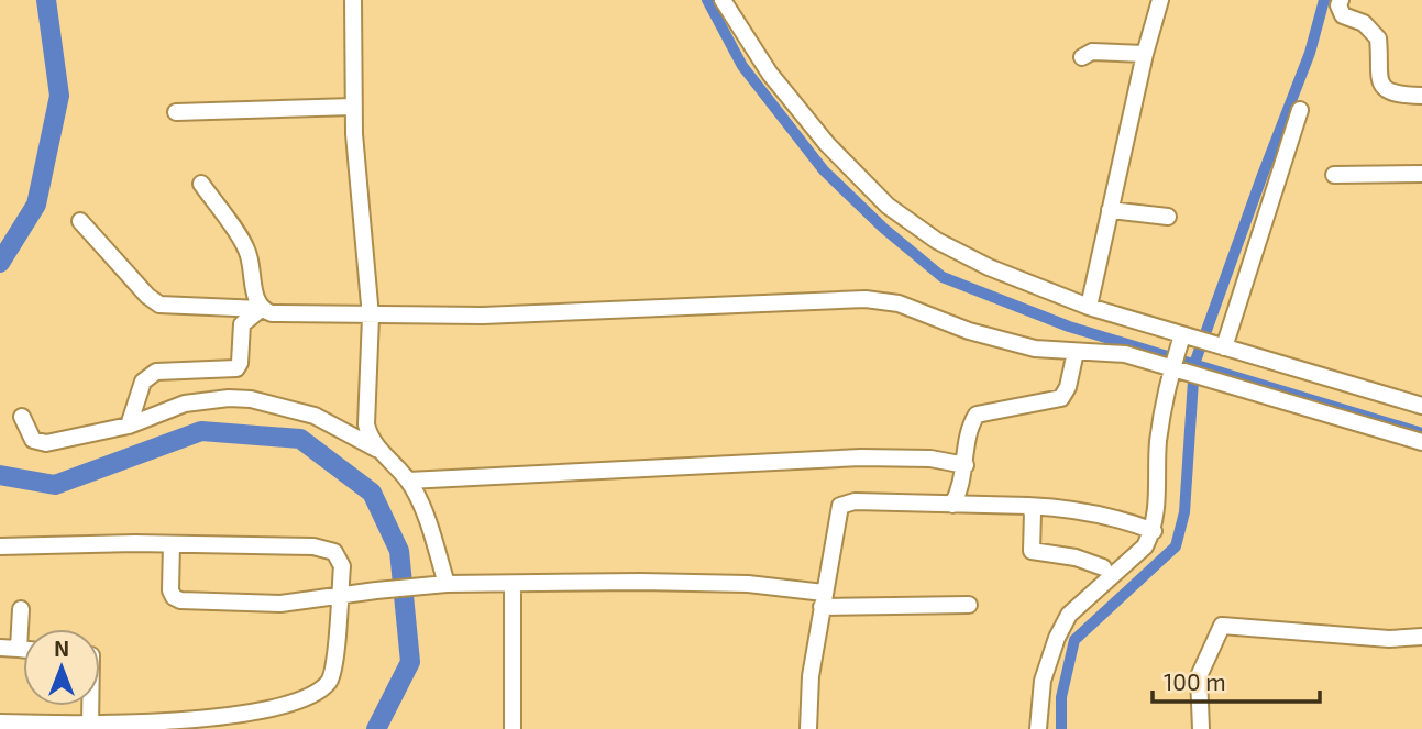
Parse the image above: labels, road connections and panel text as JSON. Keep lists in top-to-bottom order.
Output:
{
  "scale_bar": "100 m",
  "north": "top"
}
